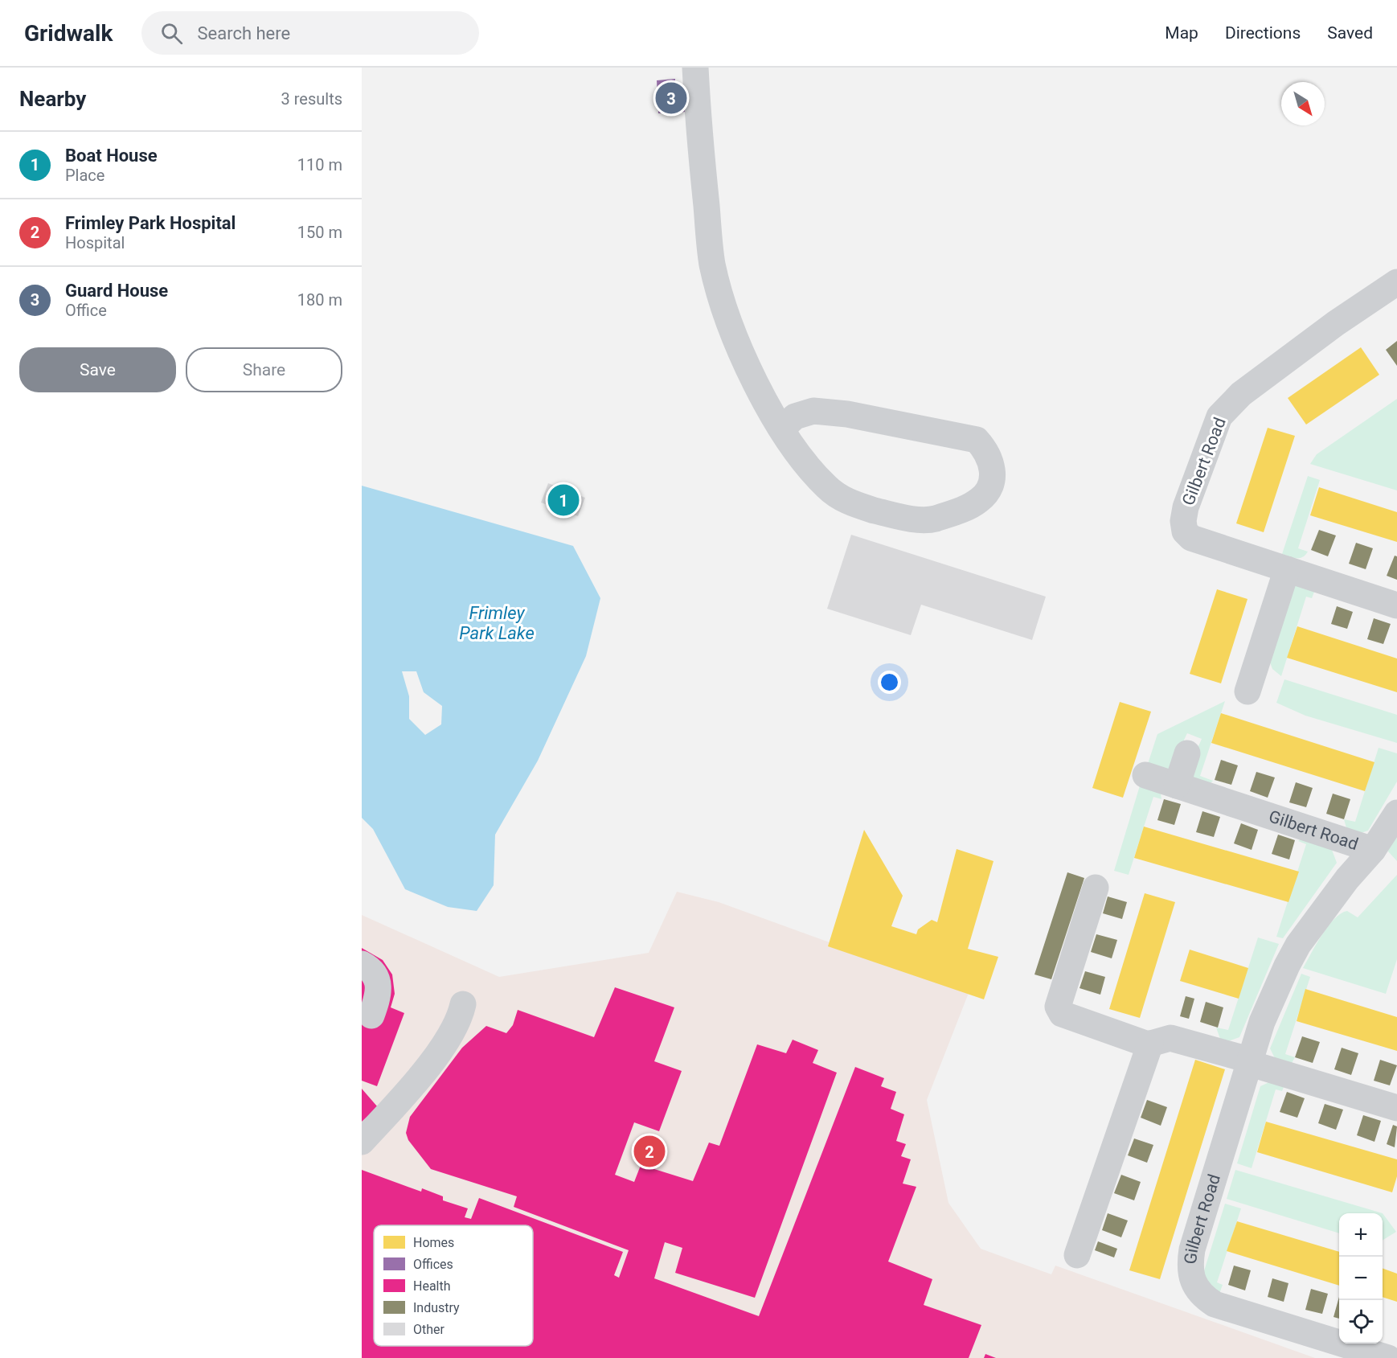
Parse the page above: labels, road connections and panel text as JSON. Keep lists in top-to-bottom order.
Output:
{
  "streets": {
    "street": ["Gilbert Road"]
  },
  "water": ["Frimley Park Lake"],
  "legend": [
    "Homes",
    "Offices",
    "Health",
    "Industry",
    "Other"
  ],
  "north": "bottom right",
  "page": {
    "header": "Gridwalk",
    "search": "Search here",
    "nav": ["Map", "Directions", "Saved"],
    "heading": ["Nearby", "3 results"],
    "pins": ["3", "1", "2"],
    "list": [
      {
        "mark": "1",
        "name": "Boat House",
        "note": "Place",
        "value": "110 m"
      },
      {
        "mark": "2",
        "name": "Frimley Park Hospital",
        "note": "Hospital",
        "value": "150 m"
      },
      {
        "mark": "3",
        "name": "Guard House",
        "note": "Office",
        "value": "180 m"
      }
    ],
    "buttons": ["Save", "Share"],
    "map_buttons": ["+", "−"]
  }
}
